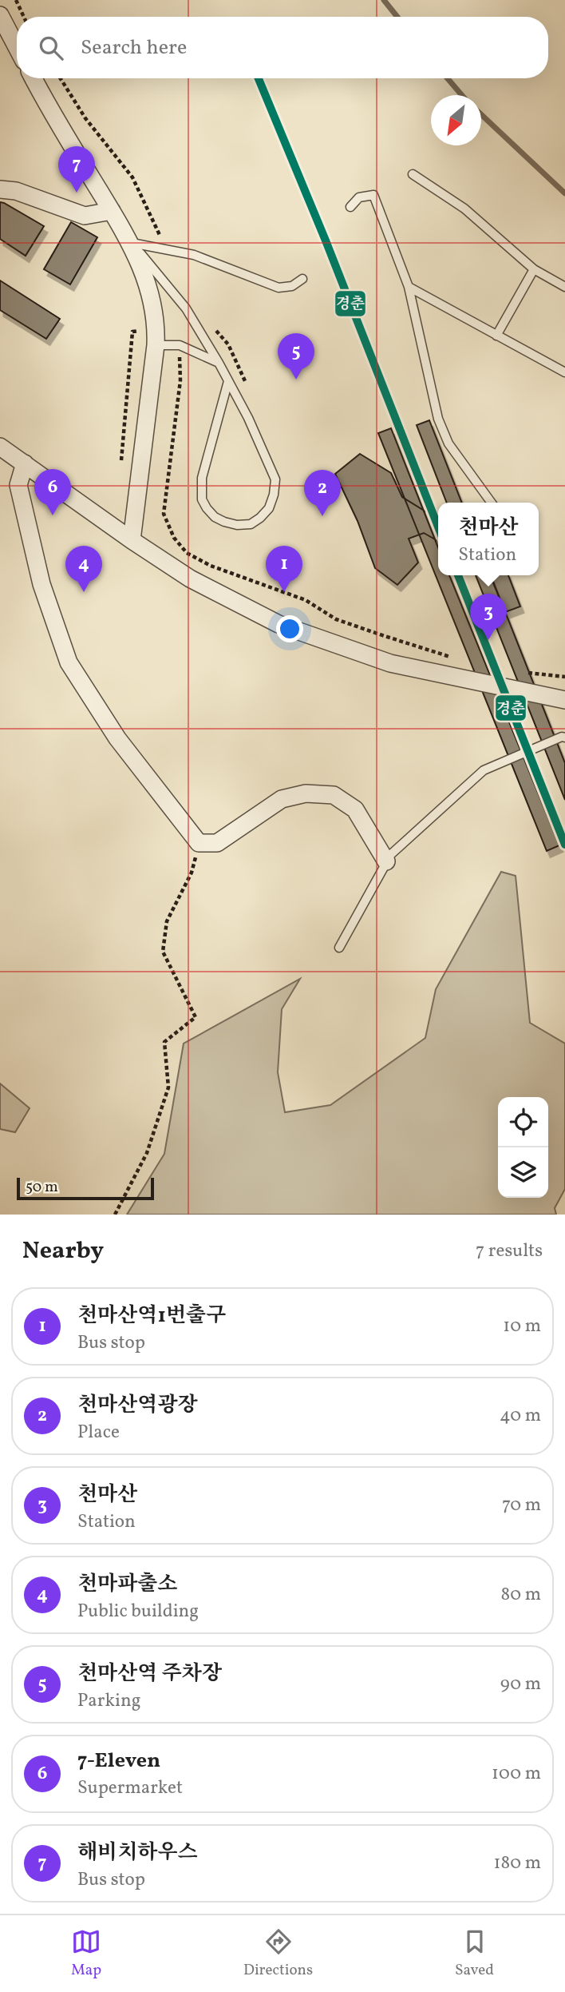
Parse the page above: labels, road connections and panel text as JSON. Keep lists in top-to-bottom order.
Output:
{
  "lines": ["transit line 경춘"],
  "scale_bar": "50 m",
  "north": "bottom left",
  "page": {
    "search": "Search here",
    "pins": [
      "7",
      "5",
      "6",
      "2",
      "1",
      "4",
      "3"
    ],
    "popup": ["천마산", "Station"],
    "scale": "50 m",
    "heading": ["Nearby", "7 results"],
    "list": [
      {
        "mark": "1",
        "name": "천마산역1번출구",
        "note": "Bus stop",
        "value": "10 m"
      },
      {
        "mark": "2",
        "name": "천마산역광장",
        "note": "Place",
        "value": "40 m"
      },
      {
        "mark": "3",
        "name": "천마산",
        "note": "Station",
        "value": "70 m"
      },
      {
        "mark": "4",
        "name": "천마파출소",
        "note": "Public building",
        "value": "80 m"
      },
      {
        "mark": "5",
        "name": "천마산역 주차장",
        "note": "Parking",
        "value": "90 m"
      },
      {
        "mark": "6",
        "name": "7-Eleven",
        "note": "Supermarket",
        "value": "100 m"
      },
      {
        "mark": "7",
        "name": "해비치하우스",
        "note": "Bus stop",
        "value": "180 m"
      }
    ],
    "nav": ["Map", "Directions", "Saved"]
  }
}
